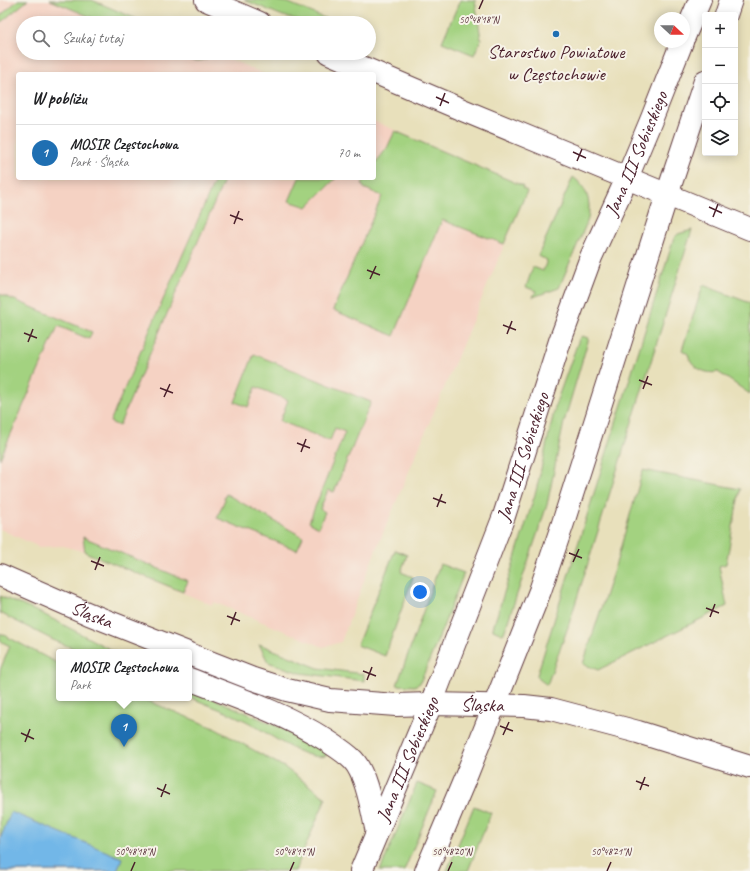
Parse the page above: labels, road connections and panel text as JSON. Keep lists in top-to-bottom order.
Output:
{
  "streets": {
    "street": ["Jana III Sobieskiego", "Śląska"]
  },
  "crossings": [
    ["Jana III Sobieskiego", "Śląska"]
  ],
  "places": ["Starostwo Powiatowe w Częstochowie"],
  "north": "right",
  "page": {
    "map_buttons": ["+", "−"],
    "search": "Szukaj tutaj",
    "heading": "W pobliżu",
    "list": [
      {
        "mark": "1",
        "name": "MOSIR Częstochowa",
        "note": "Park · Śląska",
        "value": "70 m"
      }
    ],
    "popup": ["MOSIR Częstochowa", "Park"],
    "pins": "1"
  },
  "coordinates": [
    "50°48'18\"N",
    "50°48'19\"N",
    "50°48'20\"N",
    "50°48'21\"N"
  ]
}
